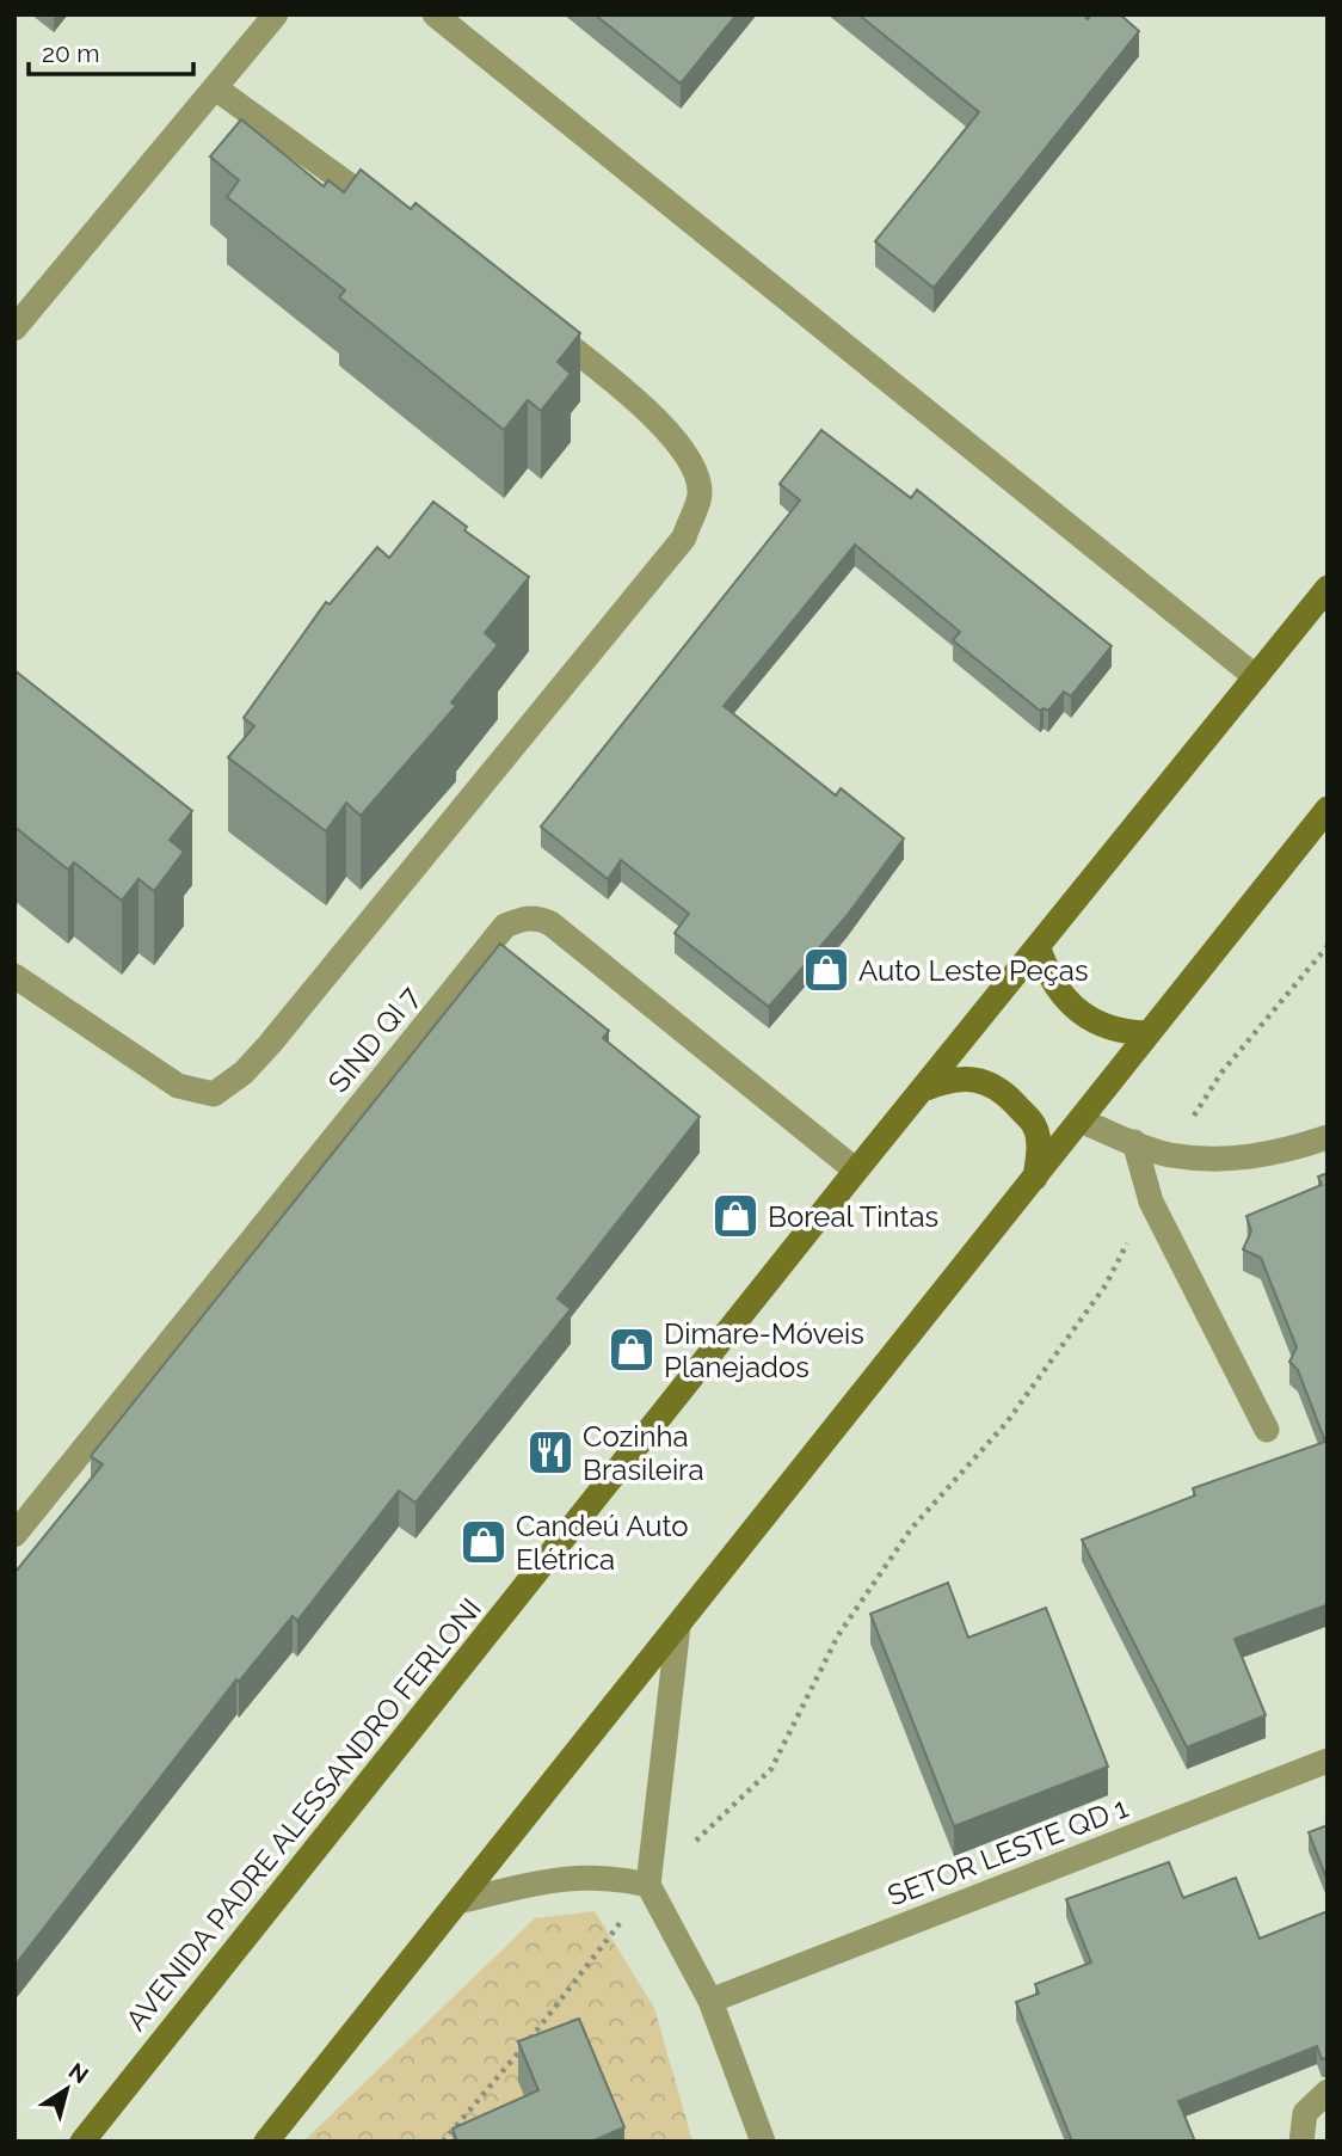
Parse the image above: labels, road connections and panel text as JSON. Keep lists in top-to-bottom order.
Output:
{
  "streets": {
    "main road": ["AVENIDA PADRE ALESSANDRO FERLONI"],
    "street": ["SIND QI 7", "SETOR LESTE QD 1"]
  },
  "crossings": [
    ["SIND QI 7", "AVENIDA PADRE ALESSANDRO FERLONI"]
  ],
  "places": {
    "shop": [
      "Auto Leste Peças",
      "Boreal Tintas",
      "Dimare-Móveis Planejados",
      "Candeú Auto Elétrica"
    ],
    "restaurant": ["Cozinha Brasileira"]
  },
  "scale_bar": "20 m",
  "north": "top right"
}
